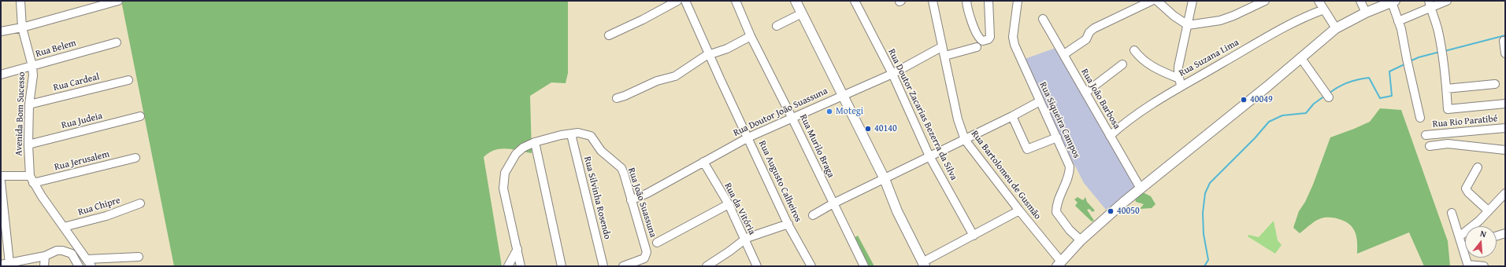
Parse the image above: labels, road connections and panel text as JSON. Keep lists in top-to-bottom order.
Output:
{
  "streets": {
    "street": [
      "Rua Belem",
      "Rua Suzana Lima",
      "Rua Cardeal",
      "Rua João Barbosa",
      "Rua Doutor João Suassuna",
      "Avenida Bom Sucesso",
      "Rua Doutor Zacarias Bezerra da Silva",
      "Rua Siqueira Campos",
      "Rua Judeia",
      "Rua Rio Paratibé",
      "Rua Murilo Braga",
      "Rua Jerusalem",
      "Rua Bartolomeu de Gusmão",
      "Rua Augusto Calheiros",
      "Rua Silvinha Rosendo",
      "Rua João Suassuna",
      "Rua Chipre",
      "Rua da Vitória"
    ]
  },
  "crossings": [
    ["Rua Belem", "Avenida Bom Sucesso"],
    ["Rua Suzana Lima", "Rua João Barbosa"],
    ["Rua Cardeal", "Avenida Bom Sucesso"],
    ["Rua Doutor João Suassuna", "Rua Doutor Zacarias Bezerra da Silva"],
    ["Rua Doutor João Suassuna", "Rua Murilo Braga"],
    ["Rua Doutor João Suassuna", "Rua Bartolomeu de Gusmão"],
    ["Rua Doutor João Suassuna", "Rua Augusto Calheiros"],
    ["Rua Doutor João Suassuna", "Rua João Suassuna"],
    ["Rua Doutor João Suassuna", "Rua da Vitória"],
    ["Avenida Bom Sucesso", "Rua Judeia"],
    ["Avenida Bom Sucesso", "Rua Jerusalem"],
    ["Rua Silvinha Rosendo", "Rua João Suassuna"]
  ],
  "places": [
    "40049",
    "Motegi",
    "40140",
    "40050"
  ],
  "north": "top"
}
